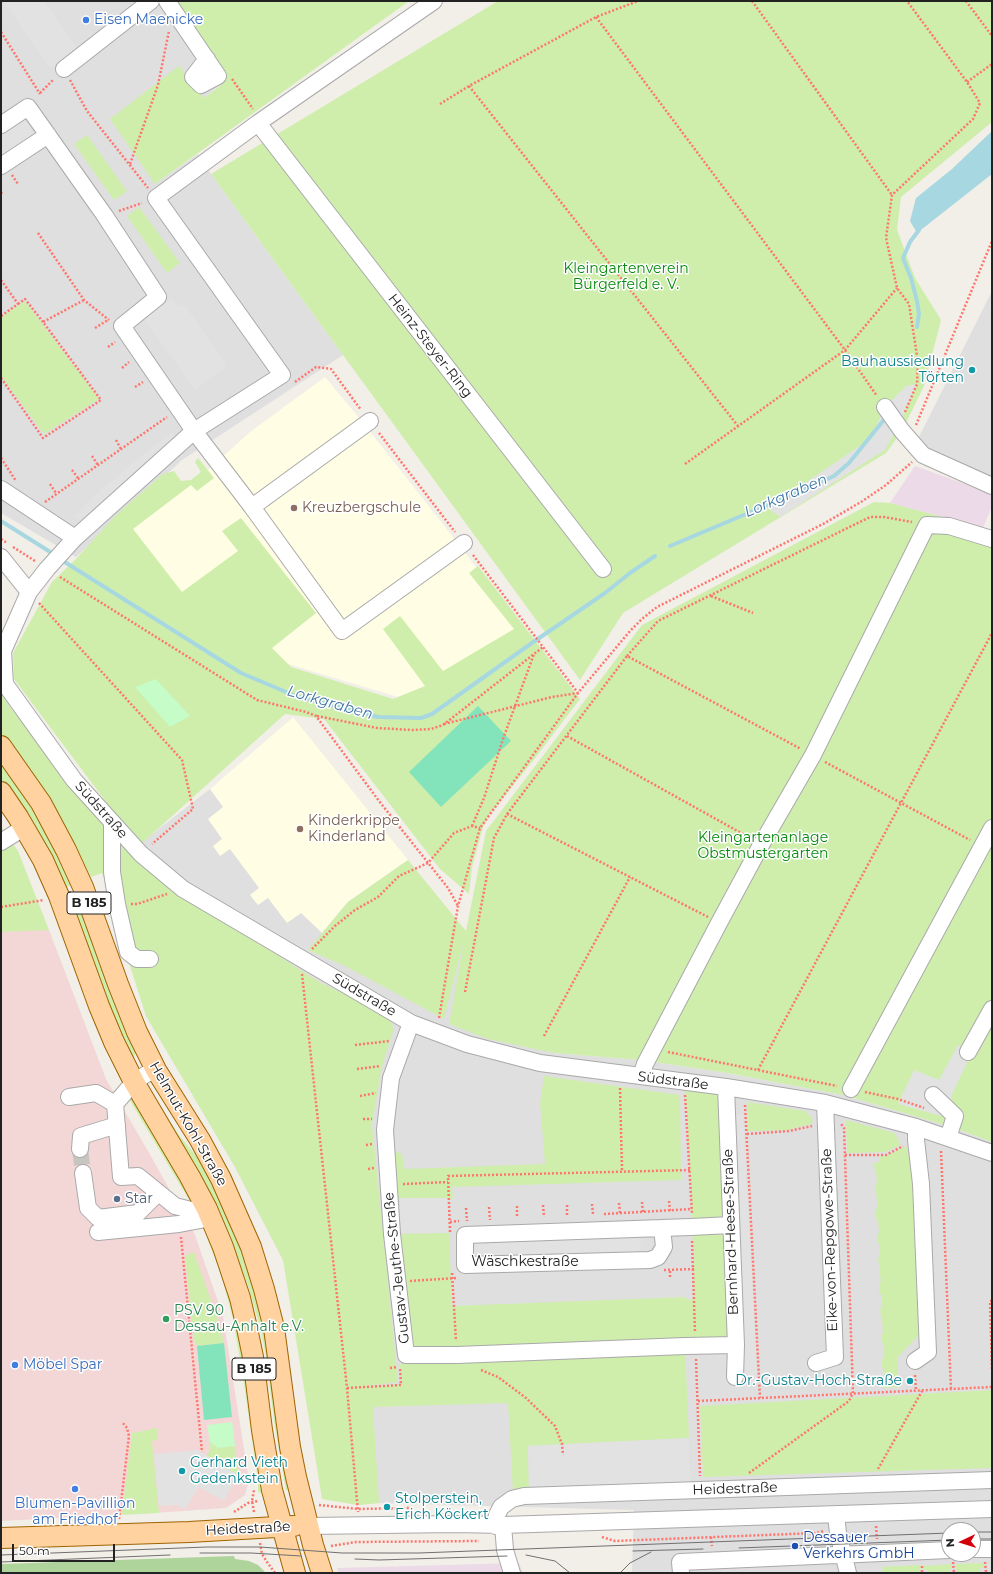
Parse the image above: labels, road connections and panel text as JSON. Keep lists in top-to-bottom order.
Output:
{
  "streets": {
    "main road": ["B 185", "Helmut-Kohl-Straße", "Heidestraße"],
    "street": [
      "Heinz-Steyer-Ring",
      "Südstraße",
      "Bernhard-Heese-Straße",
      "Eike-von-Repgowe-Straße",
      "Wäschkestraße",
      "Gustav-Jeuthe-Straße"
    ]
  },
  "crossings": [
    ["Südstraße", "Bernhard-Heese-Straße"],
    ["Südstraße", "Eike-von-Repgowe-Straße"],
    ["Südstraße", "Gustav-Jeuthe-Straße"],
    ["B 185", "Helmut-Kohl-Straße"],
    ["B 185", "Heidestraße"],
    ["Helmut-Kohl-Straße", "Heidestraße"],
    ["Bernhard-Heese-Straße", "Wäschkestraße"],
    ["Bernhard-Heese-Straße", "Gustav-Jeuthe-Straße"]
  ],
  "water": ["Lorkgraben"],
  "parks": ["Kleingartenverein Bürgerfeld e. V.", "Kleingartenanlage Obstmustergarten"],
  "places": [
    "Eisen Maenicke",
    "Bauhaussiedlung Törten",
    "Kreuzbergschule",
    "Kinderkrippe Kinderland",
    "Star",
    "PSV 90 Dessau-Anhalt e.V.",
    "Möbel Spar",
    "Dr.-Gustav-Hoch-Straße",
    "Gerhard Vieth Gedenkstein",
    "Blumen-Pavillion am Friedhof",
    "Stolperstein, Erich Köckert",
    "Dessauer Verkehrs GmbH"
  ],
  "scale_bar": "50 m",
  "north": "left"
}
